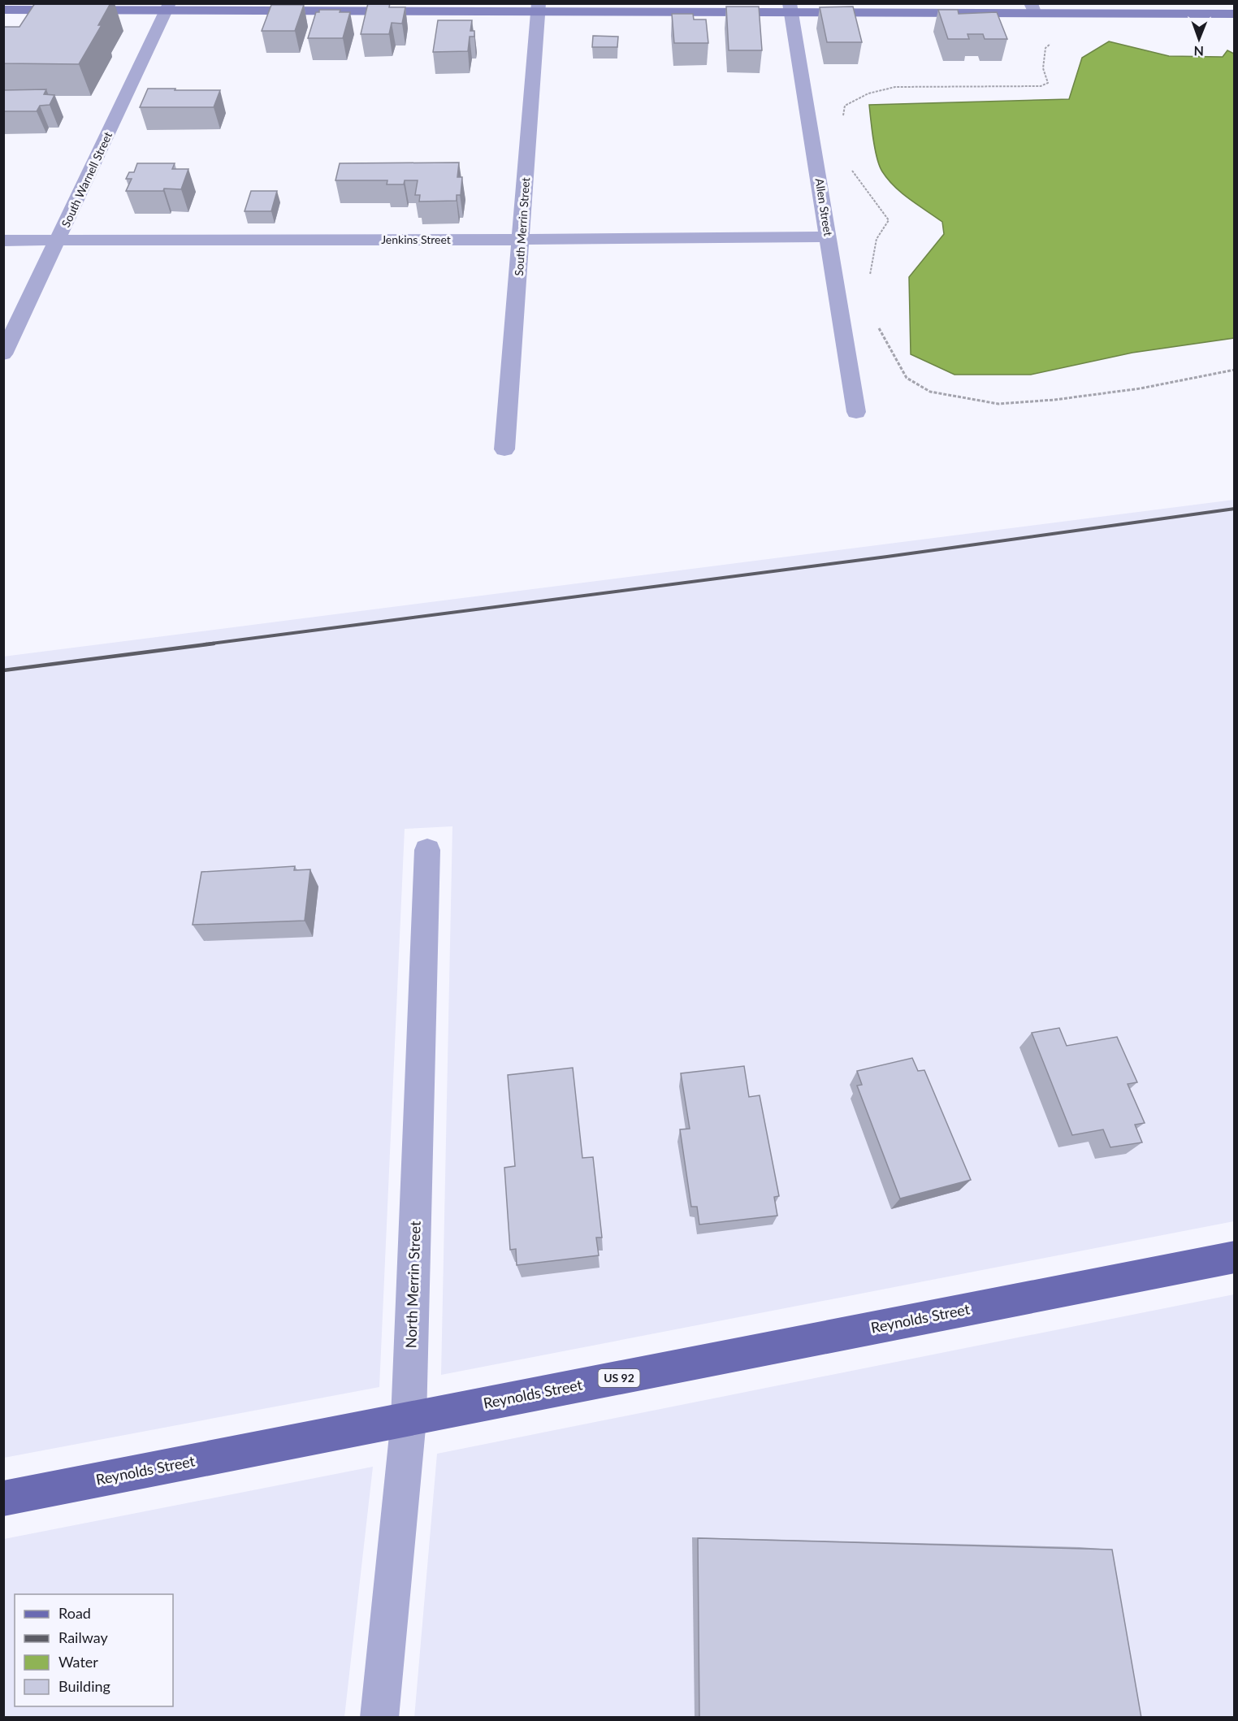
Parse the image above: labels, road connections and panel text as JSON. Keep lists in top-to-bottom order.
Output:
{
  "streets": {
    "main road": ["Reynolds Street", "US 92"],
    "street": [
      "South Warnell Street",
      "Allen Street",
      "South Merrin Street",
      "Jenkins Street",
      "North Merrin Street"
    ]
  },
  "crossings": [
    ["South Warnell Street", "Jenkins Street"],
    ["Allen Street", "Jenkins Street"],
    ["South Merrin Street", "Jenkins Street"],
    ["North Merrin Street", "Reynolds Street"]
  ],
  "legend": [
    "Road",
    "Railway",
    "Water",
    "Building"
  ],
  "north": "bottom"
}
